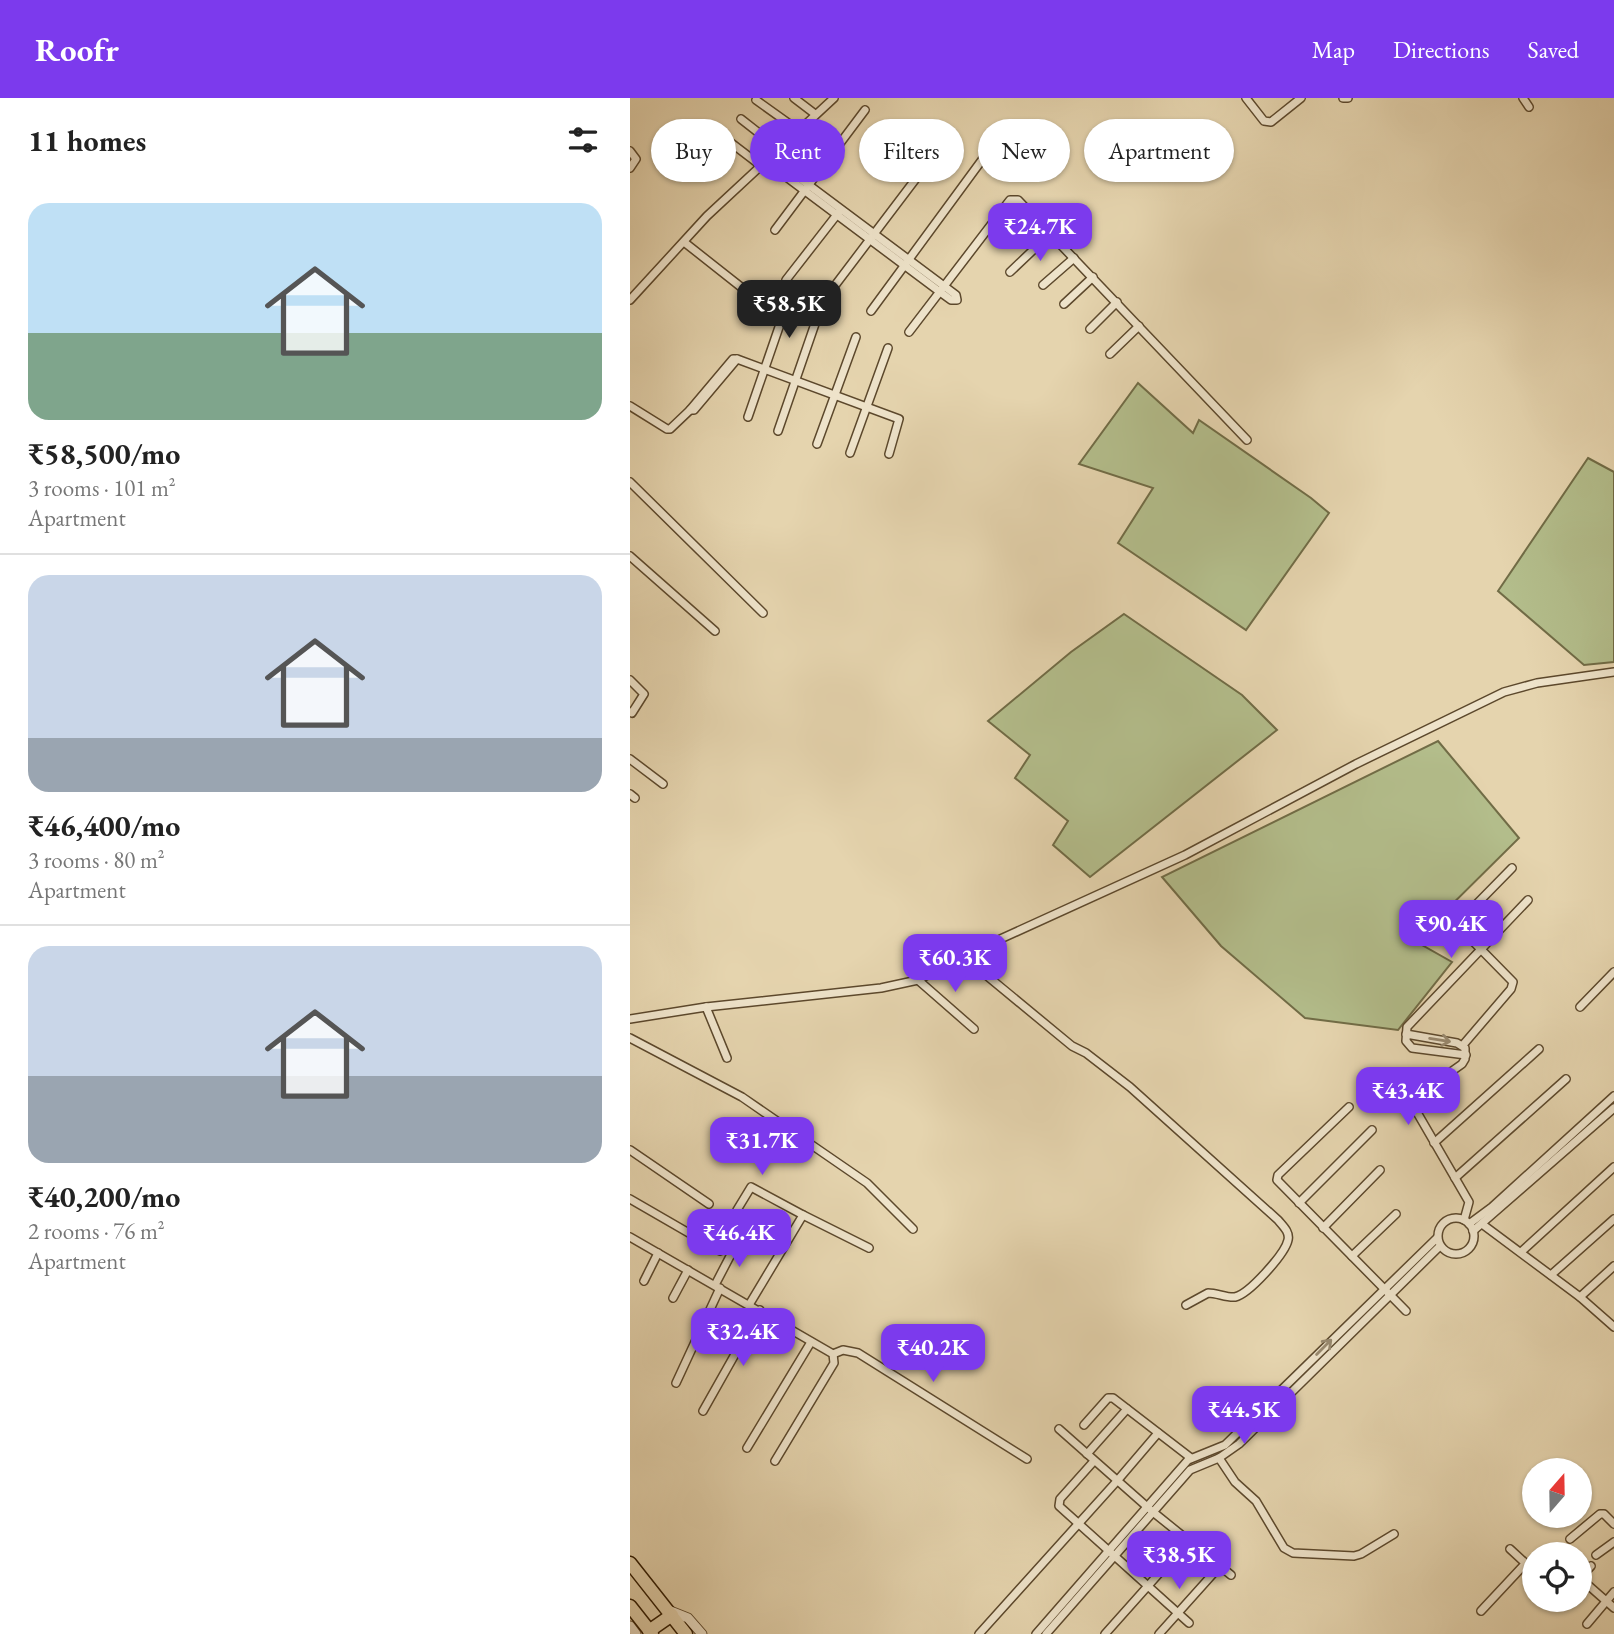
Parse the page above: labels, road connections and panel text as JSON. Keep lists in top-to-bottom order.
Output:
{
  "north": "top",
  "page": {
    "header": "Roofr",
    "nav": ["Map", "Directions", "Saved"],
    "heading": "11 homes",
    "chip": [
      "Buy",
      "Rent",
      "Filters",
      "New",
      "Apartment"
    ],
    "list": [
      {
        "name": "₹58,500/mo",
        "note": "3 rooms · 101 m² · Apartment"
      },
      {
        "name": "₹46,400/mo",
        "note": "3 rooms · 80 m² · Apartment"
      },
      {
        "name": "₹40,200/mo",
        "note": "2 rooms · 76 m² · Apartment"
      }
    ],
    "price": [
      "₹24.7K",
      "₹58.5K",
      "₹90.4K",
      "₹60.3K",
      "₹43.4K",
      "₹31.7K",
      "₹46.4K",
      "₹32.4K",
      "₹40.2K",
      "₹44.5K",
      "₹38.5K"
    ]
  }
}
